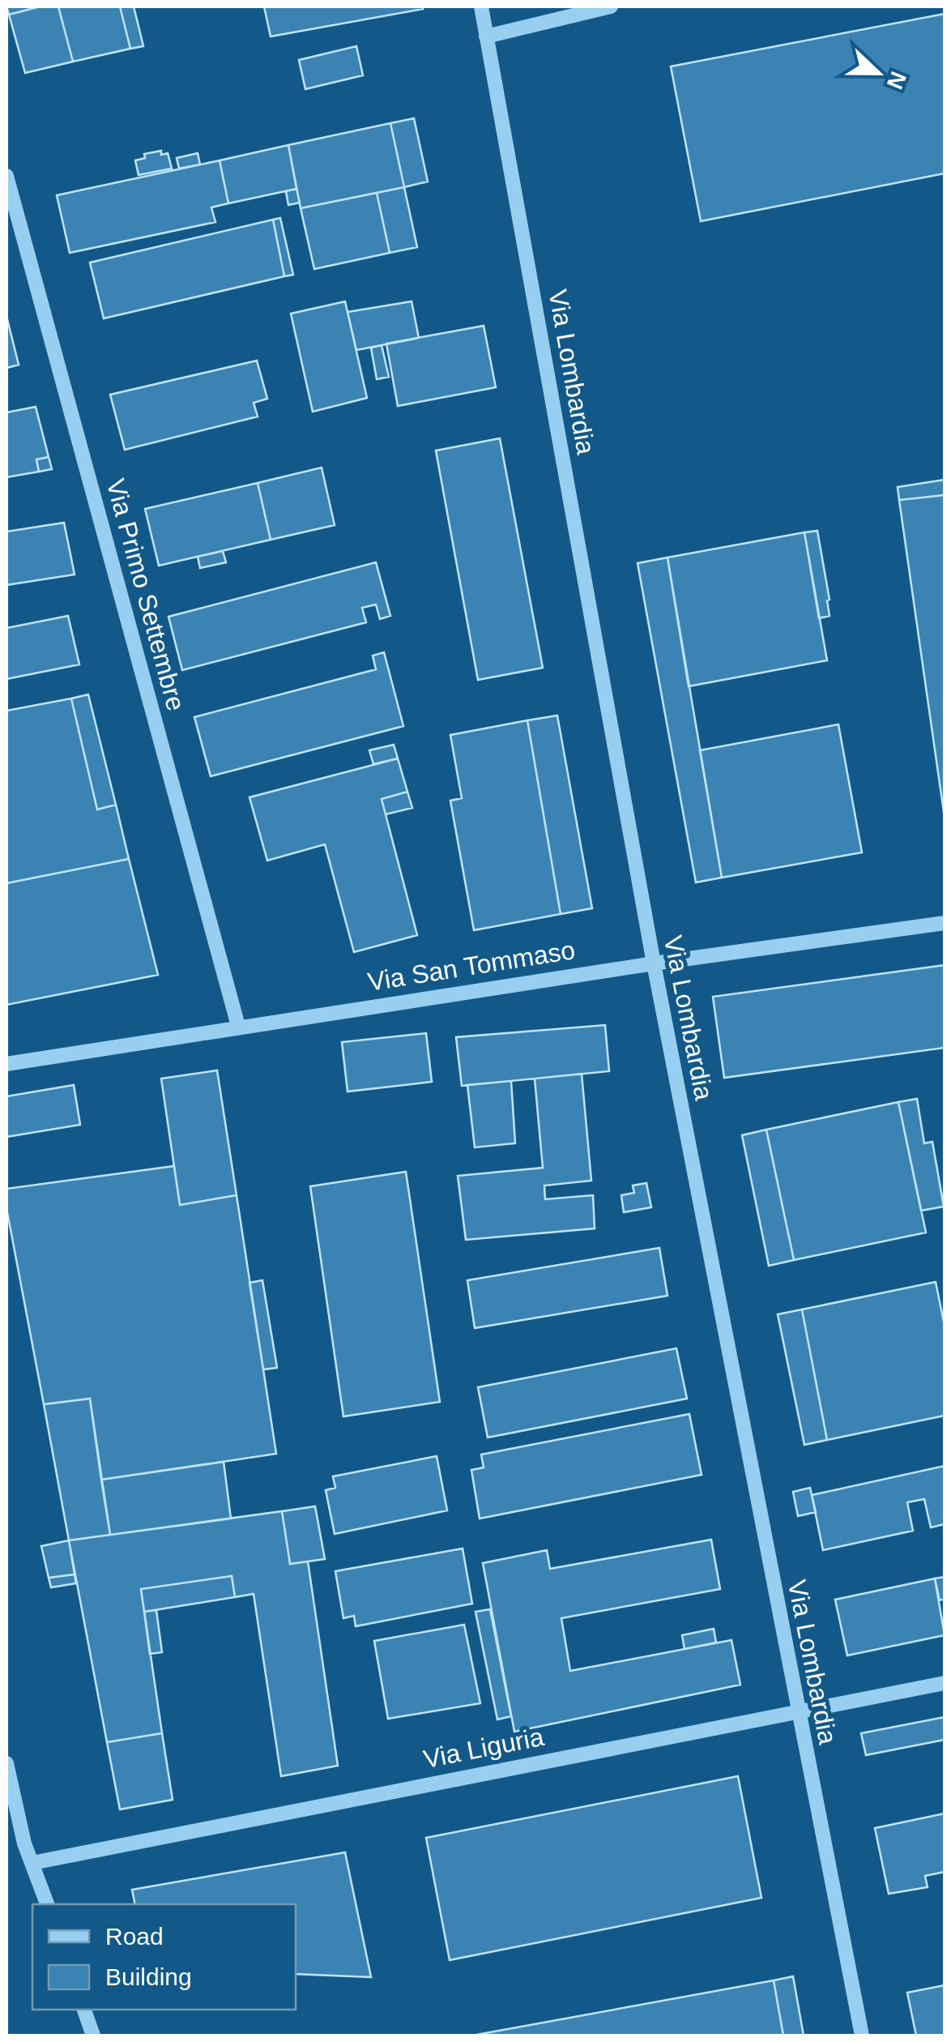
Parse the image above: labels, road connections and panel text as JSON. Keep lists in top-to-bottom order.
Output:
{
  "streets": {
    "street": [
      "Via Lombardia",
      "Via Primo Settembre",
      "Via San Tommaso",
      "Via Liguria"
    ]
  },
  "crossings": [
    ["Via Lombardia", "Via San Tommaso"],
    ["Via Lombardia", "Via Liguria"],
    ["Via Primo Settembre", "Via San Tommaso"]
  ],
  "legend": ["Road", "Building"],
  "north": "right"
}
